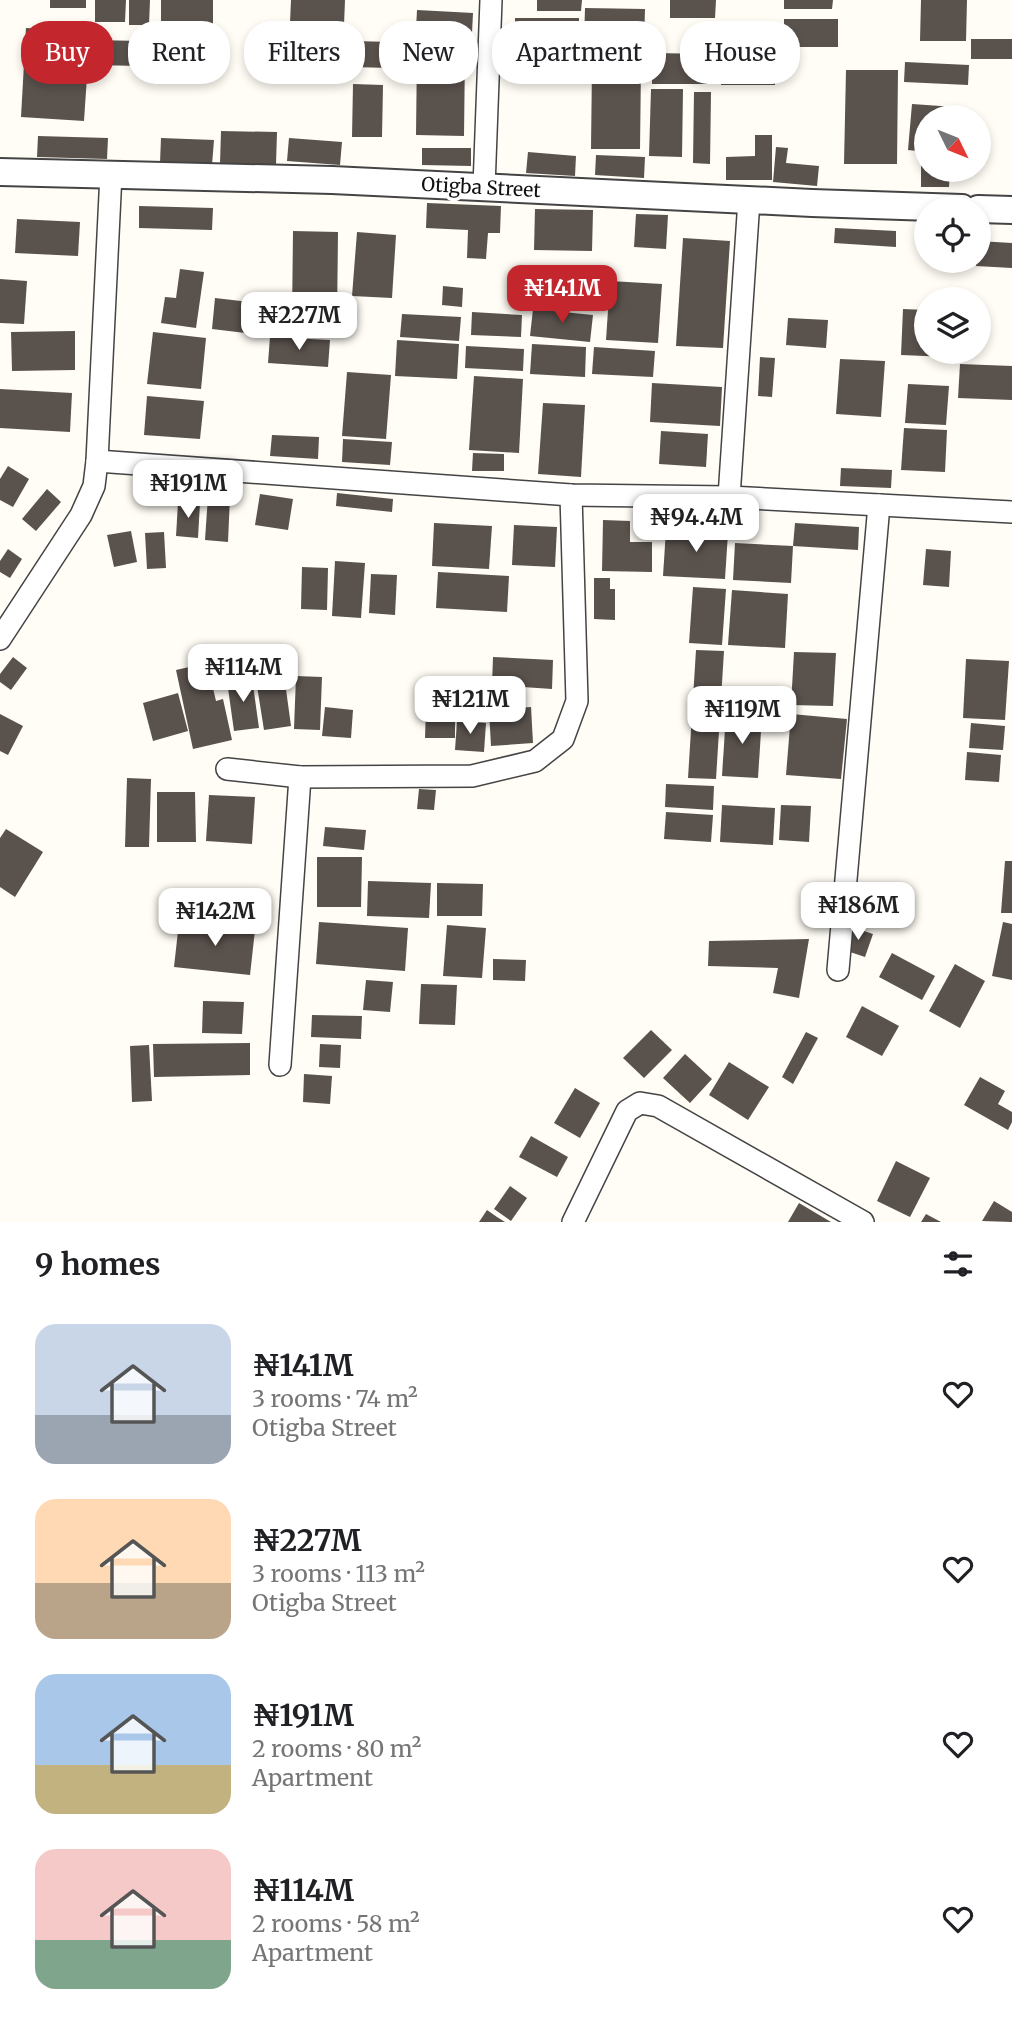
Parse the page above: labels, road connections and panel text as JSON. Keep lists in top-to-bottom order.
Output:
{
  "streets": {
    "street": ["Otigba Street"]
  },
  "north": "bottom right",
  "page": {
    "chip": [
      "Buy",
      "Rent",
      "Filters",
      "New",
      "Apartment",
      "House"
    ],
    "price": [
      "₦141M",
      "₦227M",
      "₦191M",
      "₦94.4M",
      "₦114M",
      "₦121M",
      "₦119M",
      "₦186M",
      "₦142M"
    ],
    "heading": "9 homes",
    "list": [
      {
        "name": "₦141M",
        "note": "3 rooms · 74 m² · Otigba Street"
      },
      {
        "name": "₦227M",
        "note": "3 rooms · 113 m² · Otigba Street"
      },
      {
        "name": "₦191M",
        "note": "2 rooms · 80 m² · Apartment"
      },
      {
        "name": "₦114M",
        "note": "2 rooms · 58 m² · Apartment"
      }
    ]
  }
}
